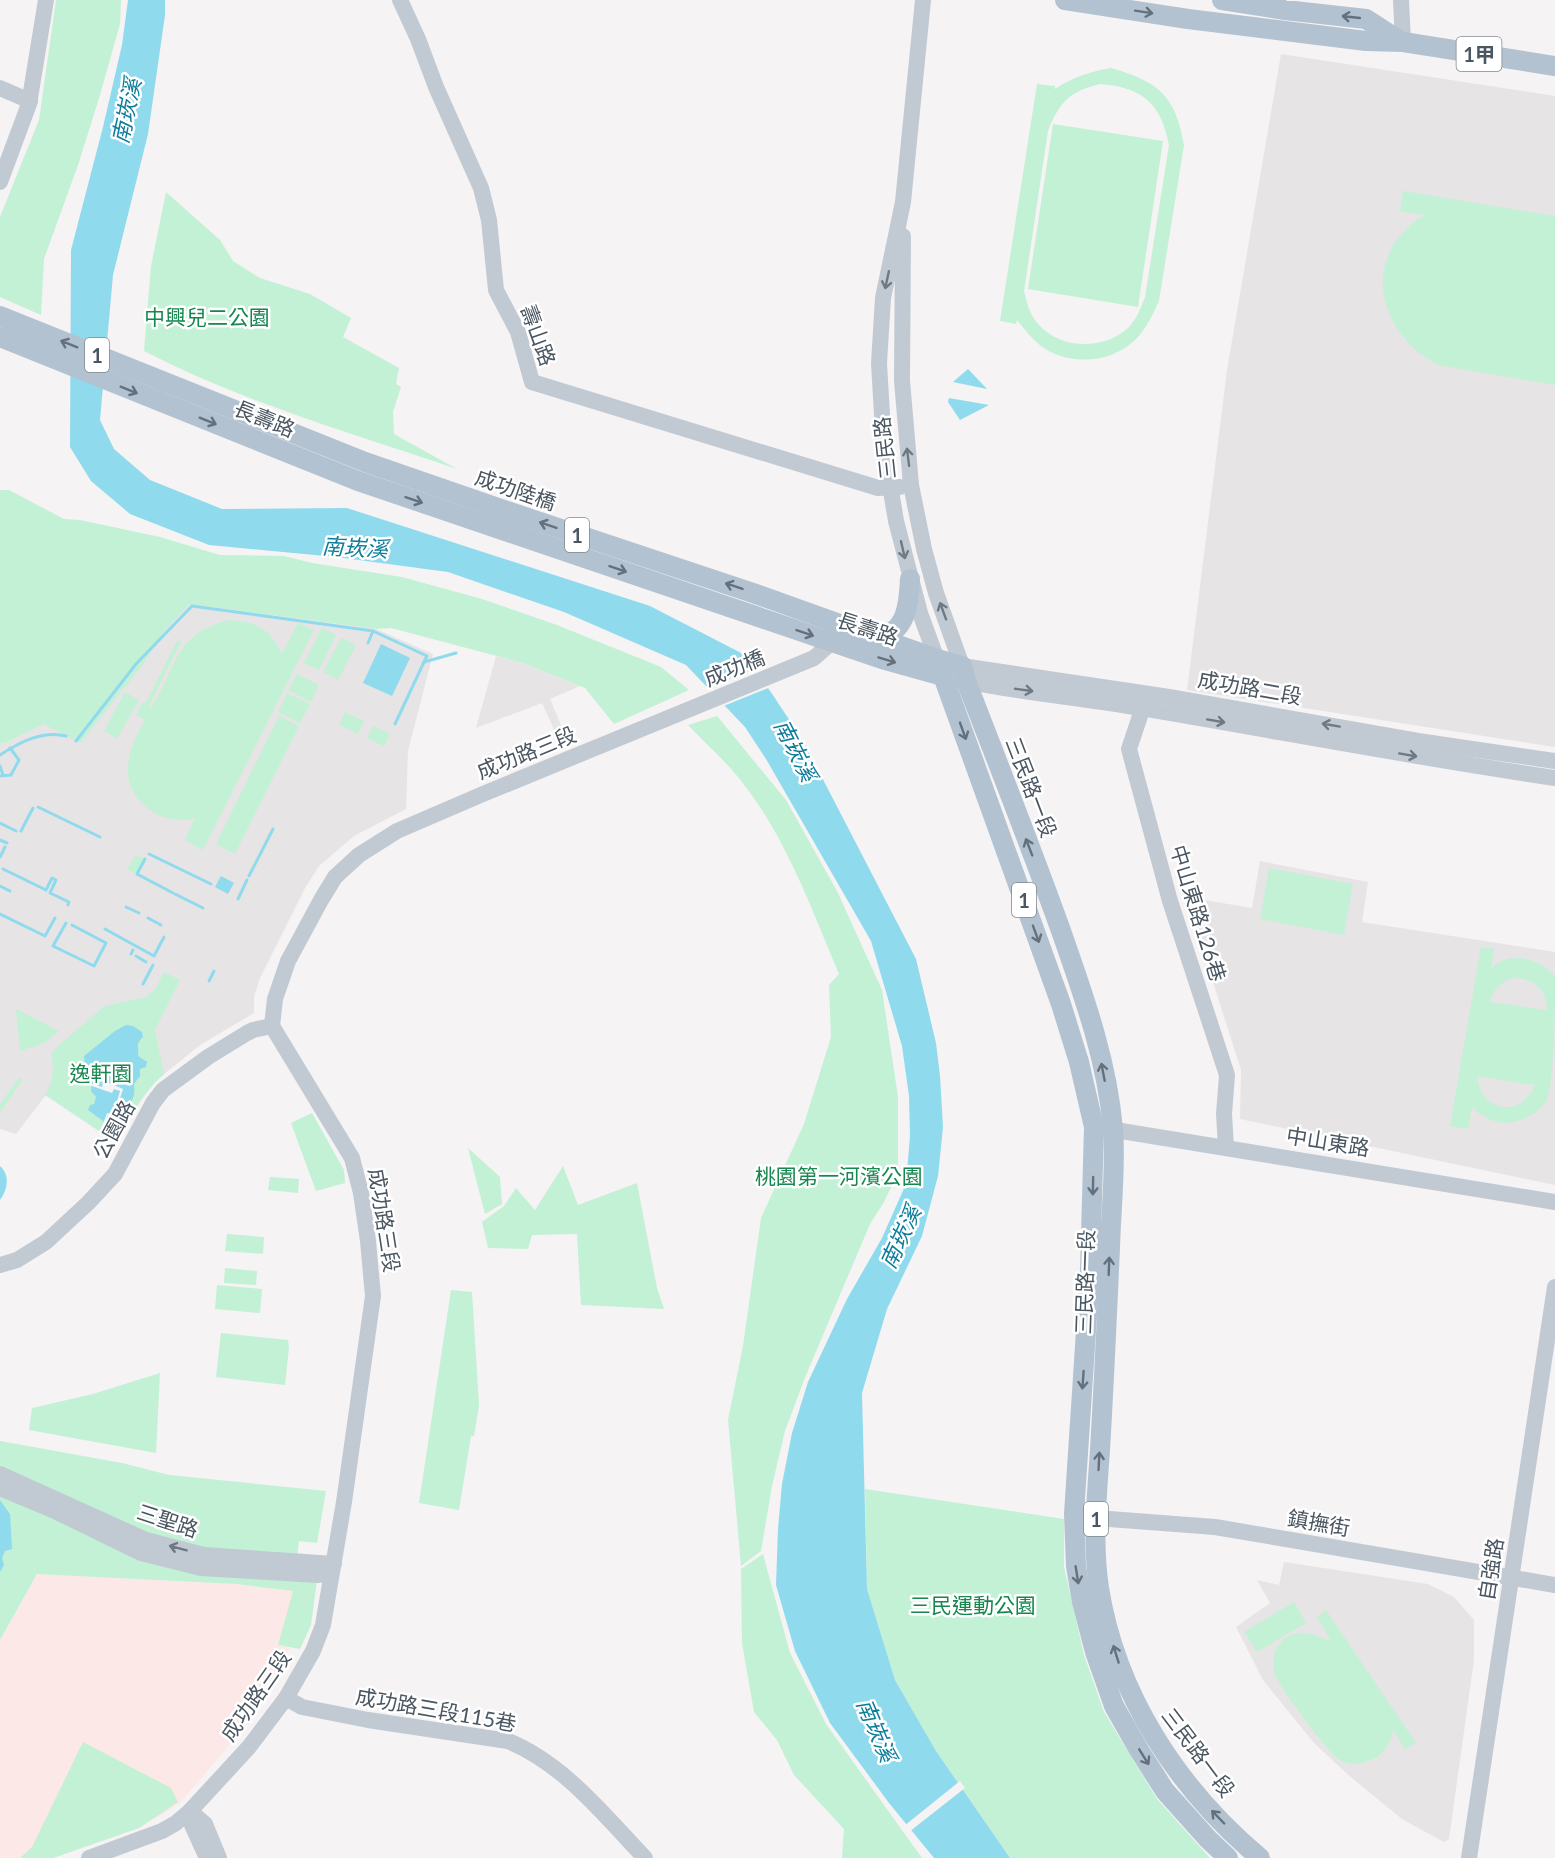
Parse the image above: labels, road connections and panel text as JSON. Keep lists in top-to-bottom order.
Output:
{
  "streets": {
    "main road": [
      "1甲",
      "1",
      "長壽路",
      "成功陸橋",
      "成功路二段",
      "三民路一段"
    ],
    "street": [
      "壽山路",
      "三民路",
      "成功橋",
      "成功路三段",
      "中山東路126巷",
      "公園路",
      "中山東路",
      "三聖路",
      "鎮撫街",
      "自強路",
      "成功路三段115巷"
    ]
  },
  "crossings": [
    ["壽山路", "三民路"],
    ["長壽路", "三民路"],
    ["長壽路", "成功陸橋"],
    ["長壽路", "成功橋"],
    ["長壽路", "成功路二段"],
    ["長壽路", "三民路一段"],
    ["三民路", "成功路二段"],
    ["三民路", "三民路一段"],
    ["成功橋", "成功路三段"],
    ["成功路二段", "三民路一段"],
    ["成功路二段", "中山東路126巷"],
    ["成功路三段", "公園路"],
    ["成功路三段", "三聖路"],
    ["成功路三段", "成功路三段115巷"],
    ["三民路一段", "中山東路"],
    ["三民路一段", "鎮撫街"],
    ["中山東路126巷", "中山東路"],
    ["鎮撫街", "自強路"]
  ],
  "water": ["南崁溪"],
  "parks": [
    "中興兒二公園",
    "逸軒園",
    "桃園第一河濱公園",
    "三民運動公園"
  ]
}
